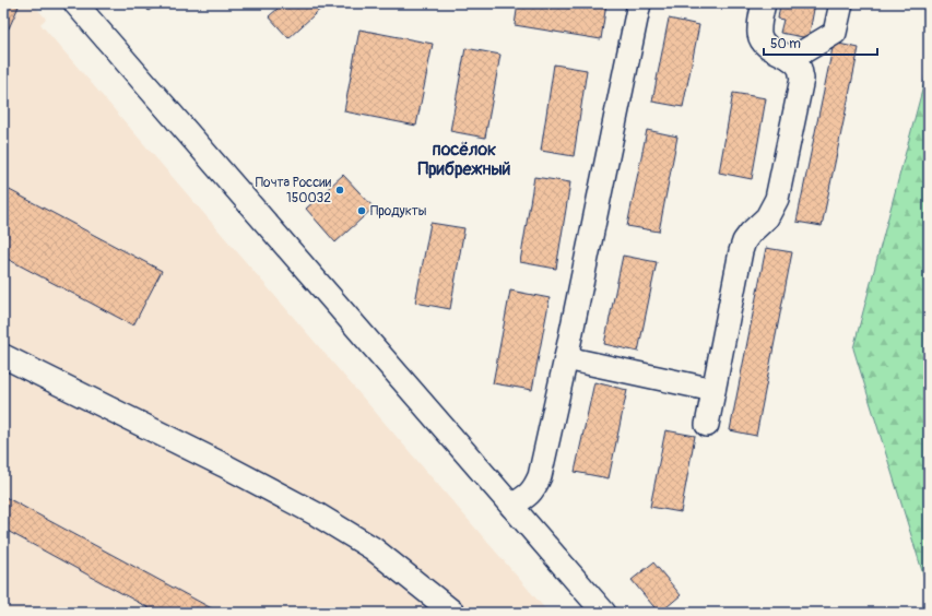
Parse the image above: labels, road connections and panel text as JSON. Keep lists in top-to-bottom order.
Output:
{
  "districts": ["посёлок Прибрежный"],
  "places": ["Почта России 150032", "Продукты"],
  "scale_bar": "50 m"
}
